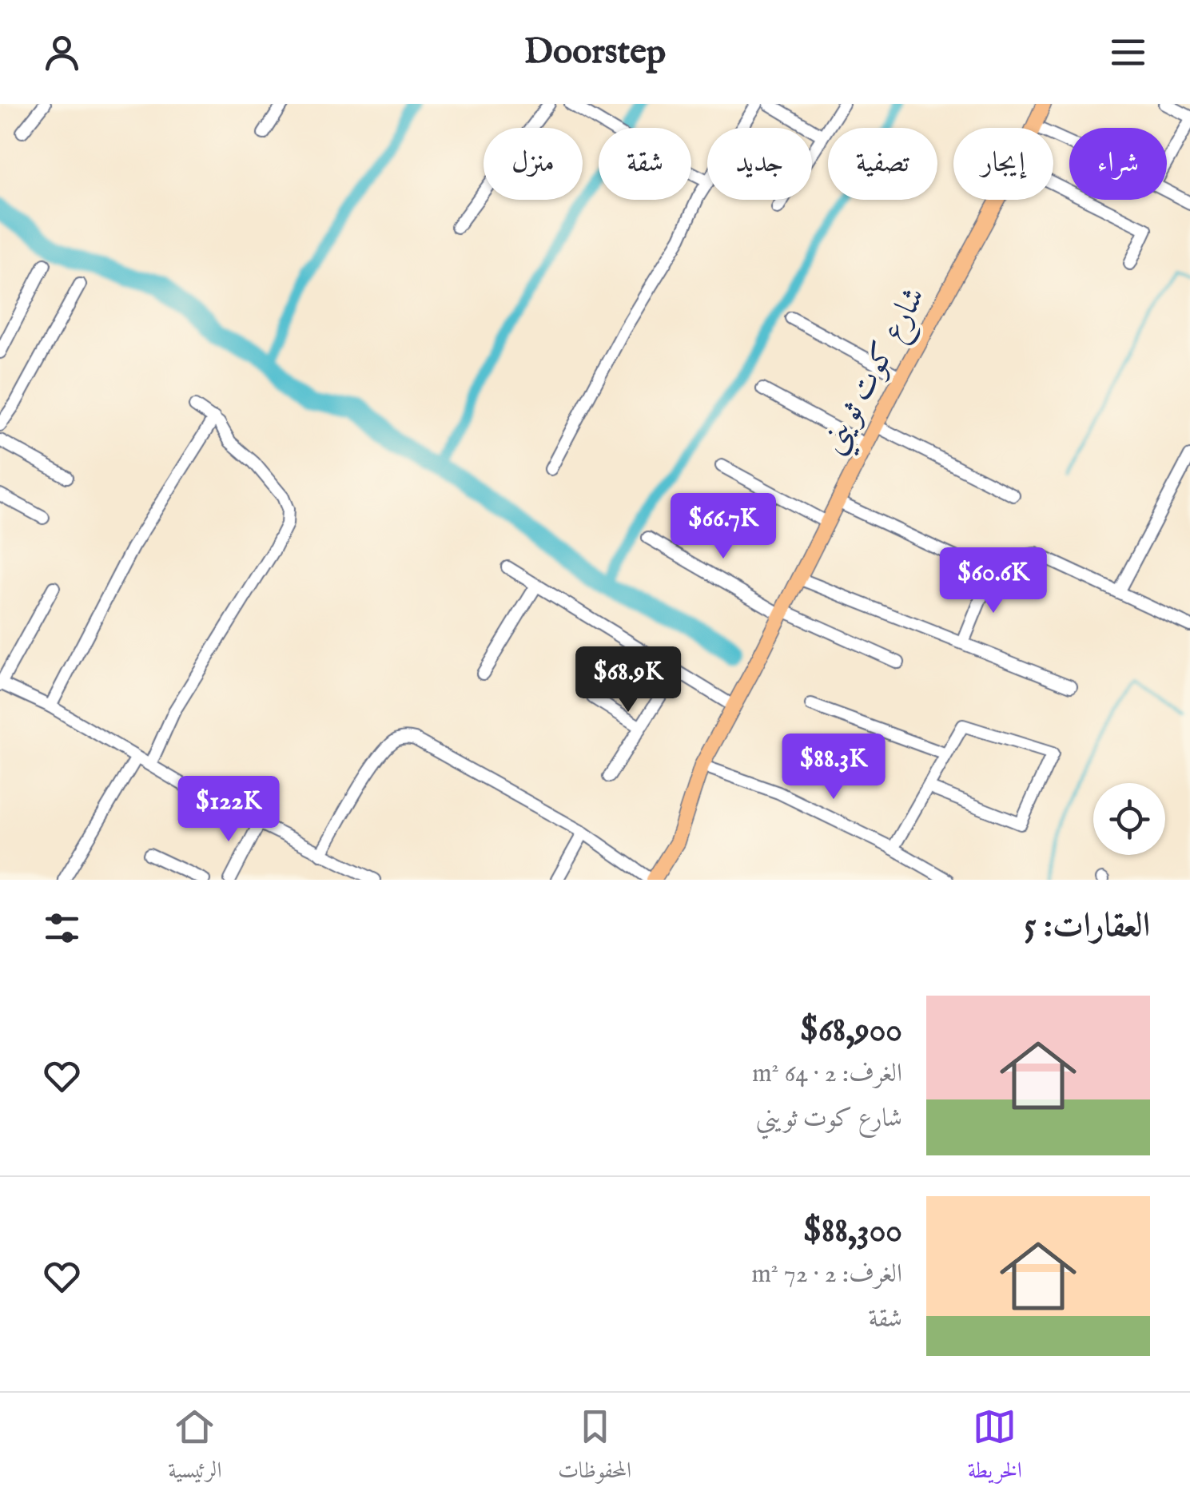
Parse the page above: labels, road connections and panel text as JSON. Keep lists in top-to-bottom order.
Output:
{
  "streets": {
    "main road": ["شارع كوت ثويني"]
  },
  "page": {
    "header": "Doorstep",
    "chip": [
      "شراء",
      "إيجار",
      "تصفية",
      "جديد",
      "شقة",
      "منزل"
    ],
    "price": [
      "$66.7K",
      "$60.6K",
      "$68.9K",
      "$88.3K",
      "$122K"
    ],
    "heading": "العقارات: 5",
    "list": [
      {
        "name": "$68,900",
        "note": "الغرف: 2 · 64 m² · شارع كوت ثويني"
      },
      {
        "name": "$88,300",
        "note": "الغرف: 2 · 72 m² · شقة"
      }
    ],
    "tabs": ["الخريطة", "المحفوظات", "الرئيسية"]
  }
}
